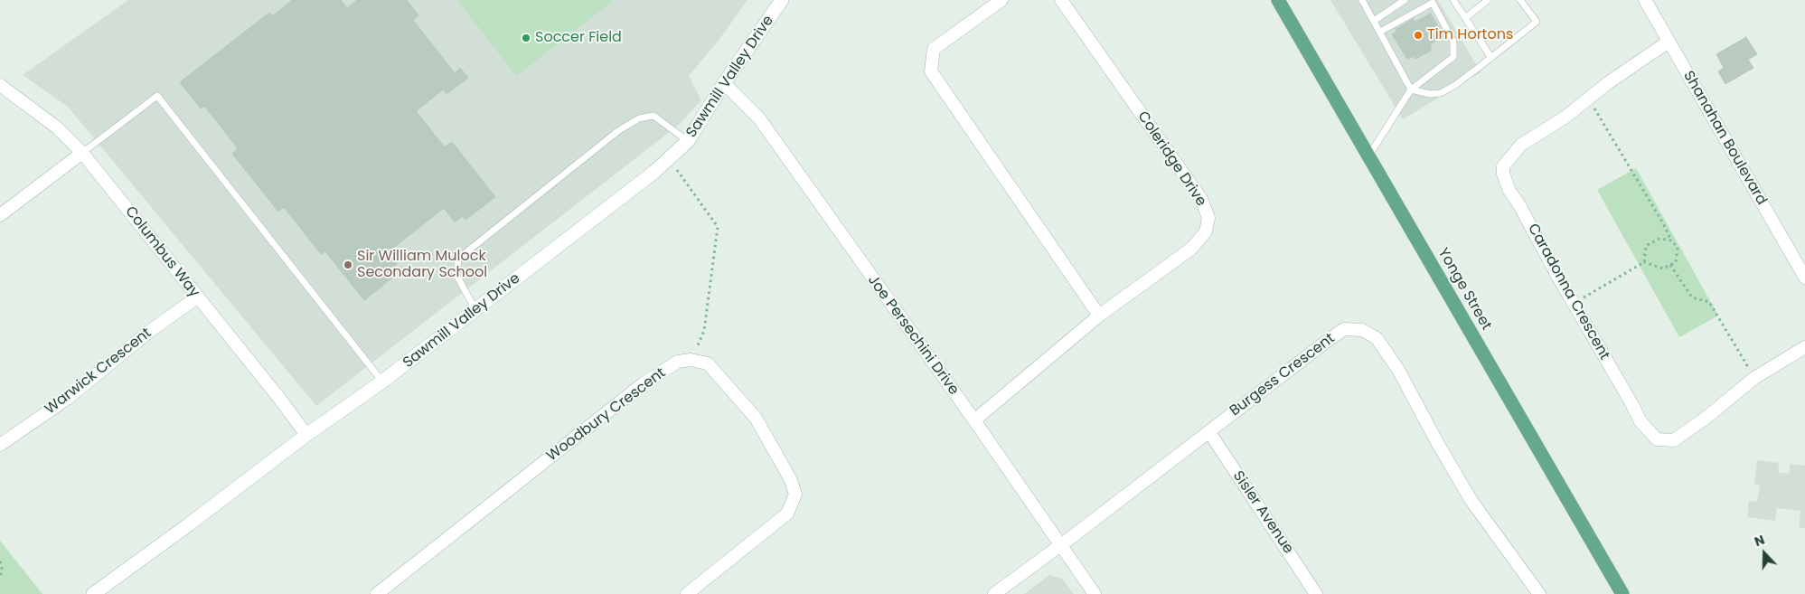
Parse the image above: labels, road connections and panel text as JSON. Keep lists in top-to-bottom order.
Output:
{
  "streets": {
    "main road": ["Yonge Street"],
    "street": [
      "Sawmill Valley Drive",
      "Shanahan Boulevard",
      "Coleridge Drive",
      "Columbus Way",
      "Caradonna Crescent",
      "Joe Persechini Drive",
      "Warwick Crescent",
      "Burgess Crescent",
      "Woodbury Crescent",
      "Sisler Avenue"
    ]
  },
  "crossings": [
    ["Sawmill Valley Drive", "Columbus Way"],
    ["Sawmill Valley Drive", "Joe Persechini Drive"],
    ["Shanahan Boulevard", "Caradonna Crescent"],
    ["Coleridge Drive", "Joe Persechini Drive"],
    ["Columbus Way", "Warwick Crescent"],
    ["Joe Persechini Drive", "Burgess Crescent"],
    ["Burgess Crescent", "Sisler Avenue"]
  ],
  "places": ["Tim Hortons", "Soccer Field", "Sir William Mulock Secondary School"],
  "north": "top"
}
